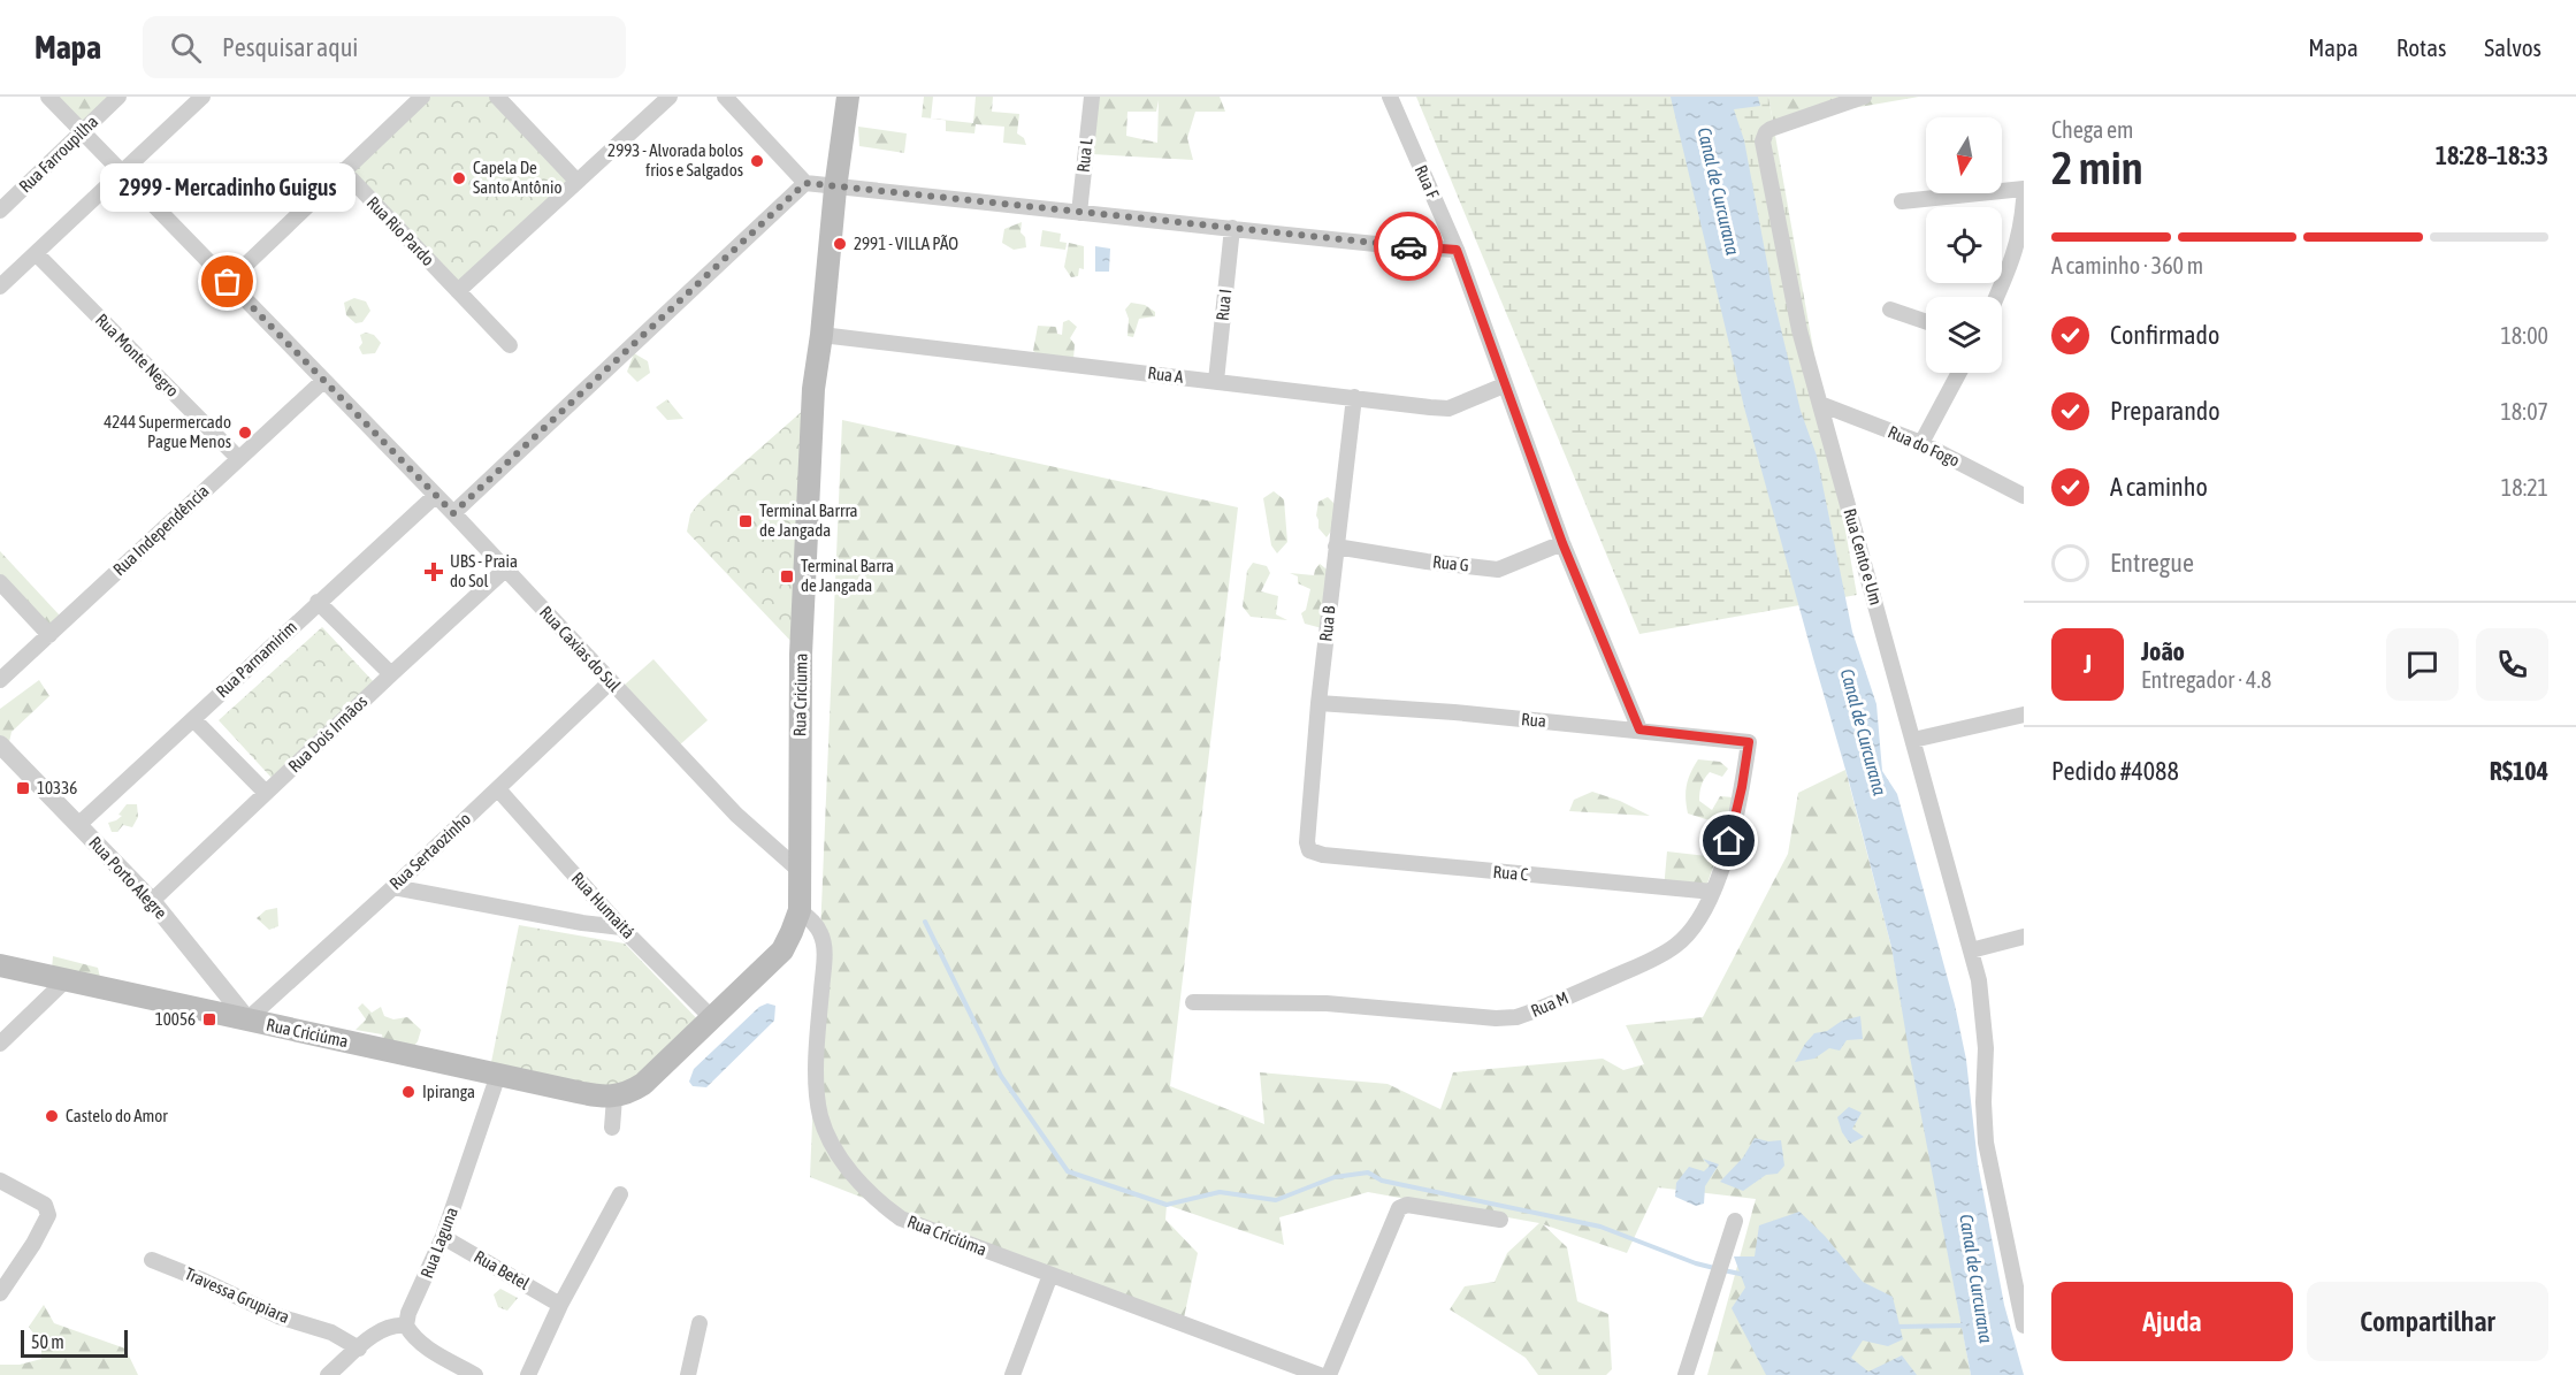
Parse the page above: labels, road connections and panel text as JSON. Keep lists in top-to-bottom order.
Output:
{
  "streets": {
    "main road": ["Rua Criciuma", "Rua Criciúma"],
    "street": [
      "Rua Farroupilha",
      "Rua L",
      "Rua F",
      "Rua Rio Pardo",
      "Rua I",
      "Rua Monte Negro",
      "Rua A",
      "Rua do Fogo",
      "Rua Independência",
      "Rua Cento e Um",
      "Rua G",
      "Rua B",
      "Rua Caxias do Sul",
      "Rua Parnamirim",
      "Rua",
      "Rua Dois Irmãos",
      "Rua Sertaozinho",
      "Rua C",
      "Rua Porto Alegre",
      "Rua Humaitá",
      "Rua M",
      "Rua Laguna",
      "Rua Betel",
      "Travessa Grupiara"
    ]
  },
  "crossings": [
    ["Rua Farroupilha", "Rua Caxias do Sul"],
    ["Rua F", "Rua A"],
    ["Rua F", "Rua G"],
    ["Rua F", "Rua"],
    ["Rua I", "Rua A"],
    ["Rua Monte Negro", "Rua Independência"],
    ["Rua A", "Rua B"],
    ["Rua A", "Rua Criciuma"],
    ["Rua do Fogo", "Rua Cento e Um"],
    ["Rua Independência", "Rua Caxias do Sul"],
    ["Rua G", "Rua B"],
    ["Rua B", "Rua"],
    ["Rua B", "Rua C"],
    ["Rua Caxias do Sul", "Rua Parnamirim"],
    ["Rua Caxias do Sul", "Rua Criciuma"],
    ["Rua Caxias do Sul", "Rua Dois Irmãos"],
    ["Rua Caxias do Sul", "Rua Sertaozinho"],
    ["Rua Parnamirim", "Rua Porto Alegre"],
    ["Rua Criciuma", "Rua Humaitá"],
    ["Rua Criciuma", "Rua Criciúma"],
    ["Rua", "Rua M"],
    ["Rua Dois Irmãos", "Rua Porto Alegre"],
    ["Rua Sertaozinho", "Rua Porto Alegre"],
    ["Rua Sertaozinho", "Rua Humaitá"],
    ["Rua Sertaozinho", "Rua Criciúma"],
    ["Rua C", "Rua M"],
    ["Rua Porto Alegre", "Rua Criciúma"],
    ["Rua Criciúma", "Rua Laguna"],
    ["Rua Laguna", "Rua Betel"]
  ],
  "water": ["Canal de Curcurana"],
  "places": {
    "other": [
      "2993 - Alvorada bolos frios e Salgados",
      "Capela De Santo Antônio",
      "2991 - VILLA PÃO",
      "2999 - Mercadinho Guigus",
      "4244 Supermercado Pague Menos",
      "Ipiranga",
      "Castelo do Amor"
    ],
    "transit": [
      "Terminal Barrra de Jangada",
      "Terminal Barra de Jangada",
      "10336",
      "10056"
    ],
    "health": ["UBS - Praia do Sol"]
  },
  "scale_bar": "50 m",
  "north": "bottom",
  "page": {
    "header": "Mapa",
    "search": "Pesquisar aqui",
    "nav": ["Mapa", "Rotas", "Salvos"],
    "heading": ["2 min", "Chega em", "18:28–18:33"],
    "panel": [
      "João",
      "Entregador · 4.8",
      "Pedido #4088",
      "R$104"
    ],
    "bubble": "2999 - Mercadinho Guigus",
    "bar": "A caminho · 360 m",
    "list": [
      ["Confirmado", "18:00"],
      ["Preparando", "18:07"],
      ["A caminho", "18:21"],
      "Entregue"
    ],
    "round": "J",
    "buttons": ["Ajuda", "Compartilhar"],
    "scale": "50 m"
  }
}
